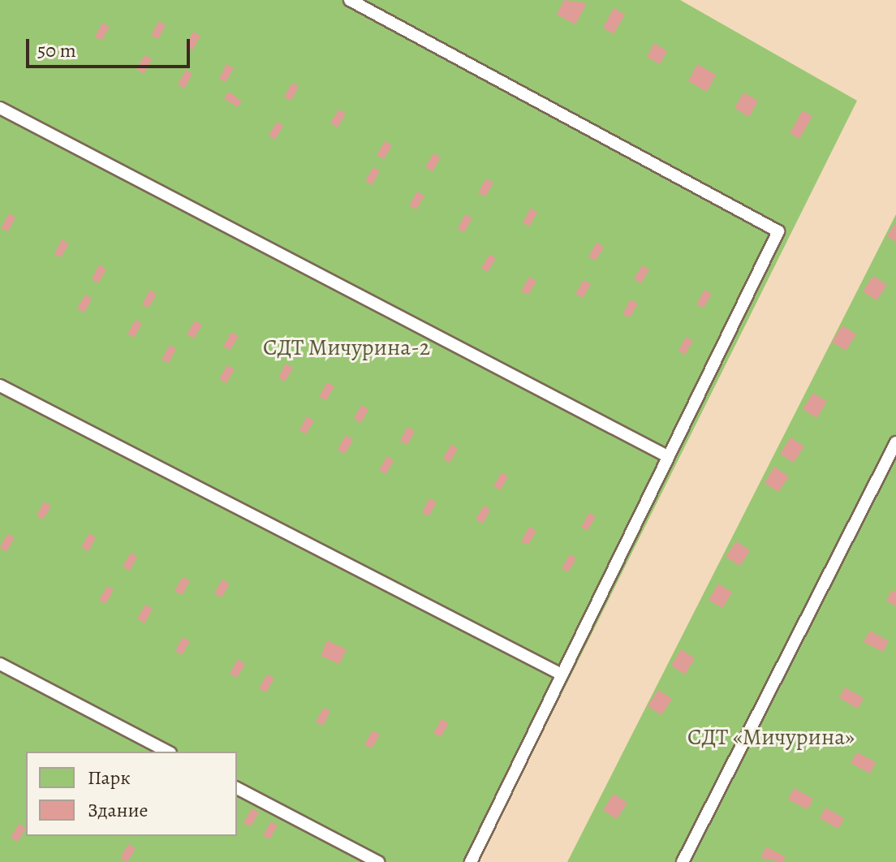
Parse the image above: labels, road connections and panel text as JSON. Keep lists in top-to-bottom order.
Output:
{
  "parks": ["СДТ Мичурина-2", "СДТ «Мичурина»"],
  "legend": ["Парк", "Здание"],
  "scale_bar": "50 m"
}
